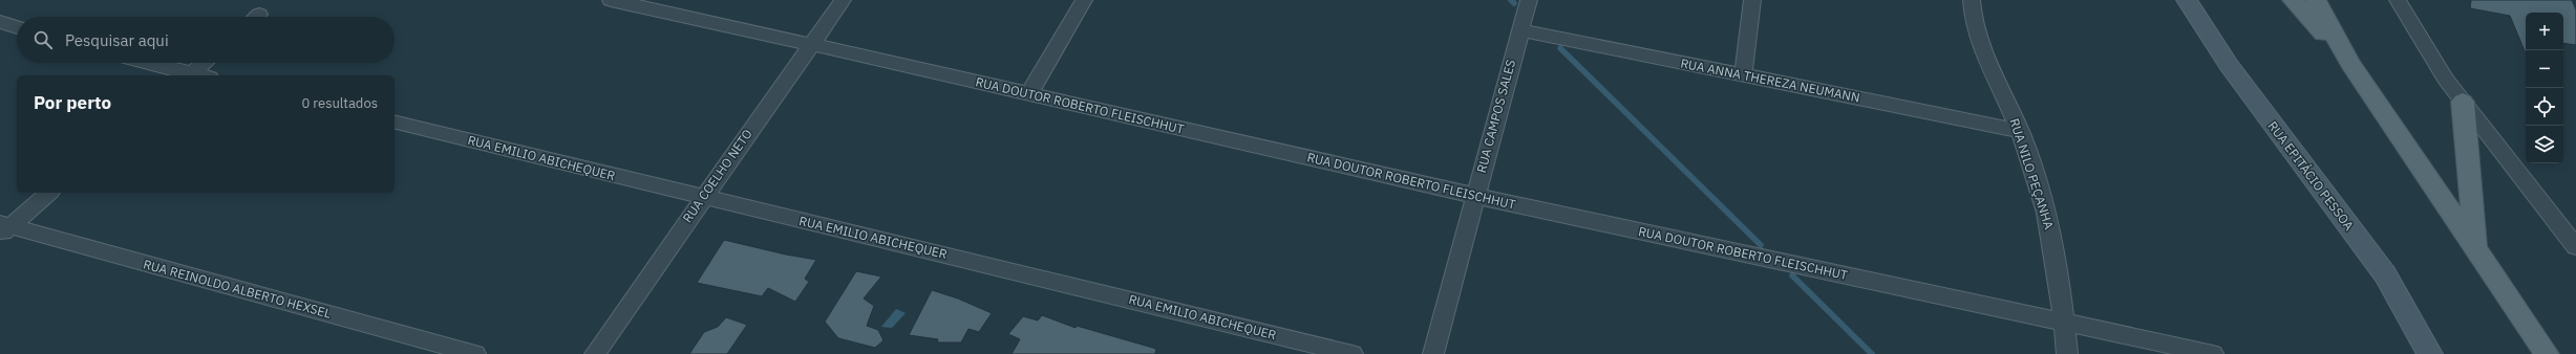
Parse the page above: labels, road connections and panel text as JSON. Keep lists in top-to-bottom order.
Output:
{
  "streets": {
    "main road": ["RUA EPITÁCIO PESSOA"],
    "street": [
      "RUA ANNA THEREZA NEUMANN",
      "RUA DOUTOR ROBERTO FLEISCHHUT",
      "RUA CAMPOS SALES",
      "RUA EMILIO ABICHEQUER",
      "RUA NILO PEÇANHA",
      "RUA COELHO NETO",
      "RUA REINOLDO ALBERTO HEXSEL"
    ]
  },
  "crossings": [
    ["RUA ANNA THEREZA NEUMANN", "RUA CAMPOS SALES"],
    ["RUA ANNA THEREZA NEUMANN", "RUA NILO PEÇANHA"],
    ["RUA DOUTOR ROBERTO FLEISCHHUT", "RUA CAMPOS SALES"],
    ["RUA DOUTOR ROBERTO FLEISCHHUT", "RUA NILO PEÇANHA"],
    ["RUA DOUTOR ROBERTO FLEISCHHUT", "RUA COELHO NETO"],
    ["RUA EMILIO ABICHEQUER", "RUA COELHO NETO"]
  ],
  "page": {
    "map_buttons": ["+", "−"],
    "search": "Pesquisar aqui",
    "heading": ["Por perto", "0 resultados"]
  }
}
